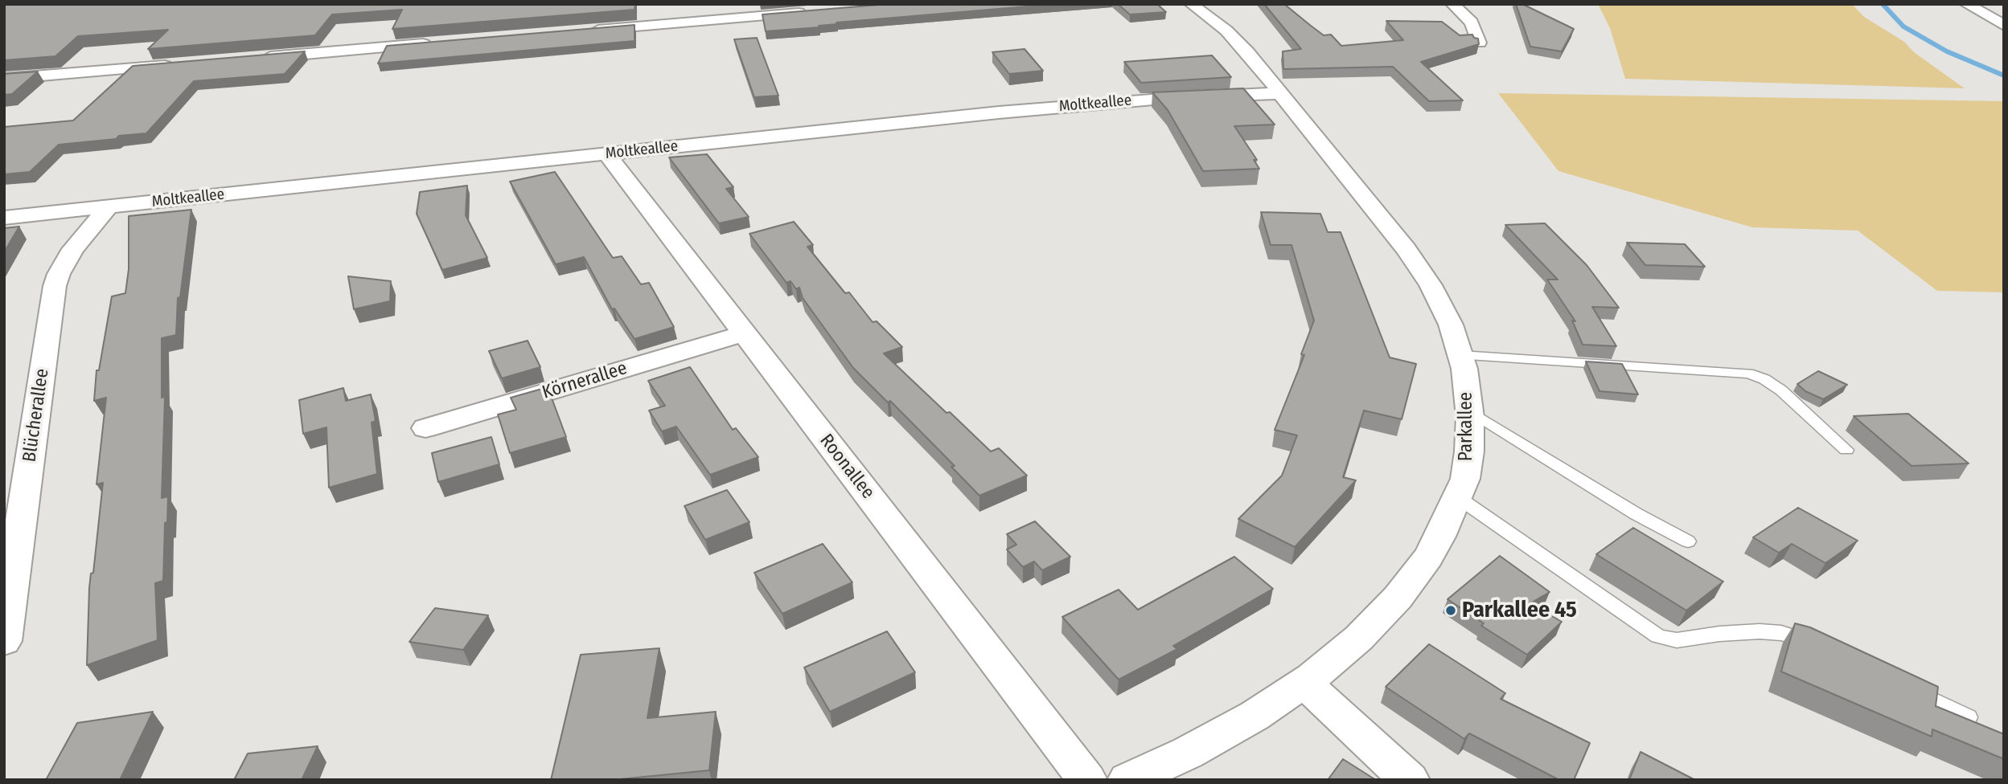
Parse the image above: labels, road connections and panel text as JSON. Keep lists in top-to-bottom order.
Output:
{
  "streets": {
    "street": [
      "Moltkeallee",
      "Körnerallee",
      "Blücherallee",
      "Parkallee",
      "Roonallee"
    ]
  },
  "crossings": [
    ["Moltkeallee", "Blücherallee"],
    ["Moltkeallee", "Parkallee"],
    ["Moltkeallee", "Roonallee"],
    ["Körnerallee", "Roonallee"]
  ],
  "places": ["Parkallee 45"]
}
